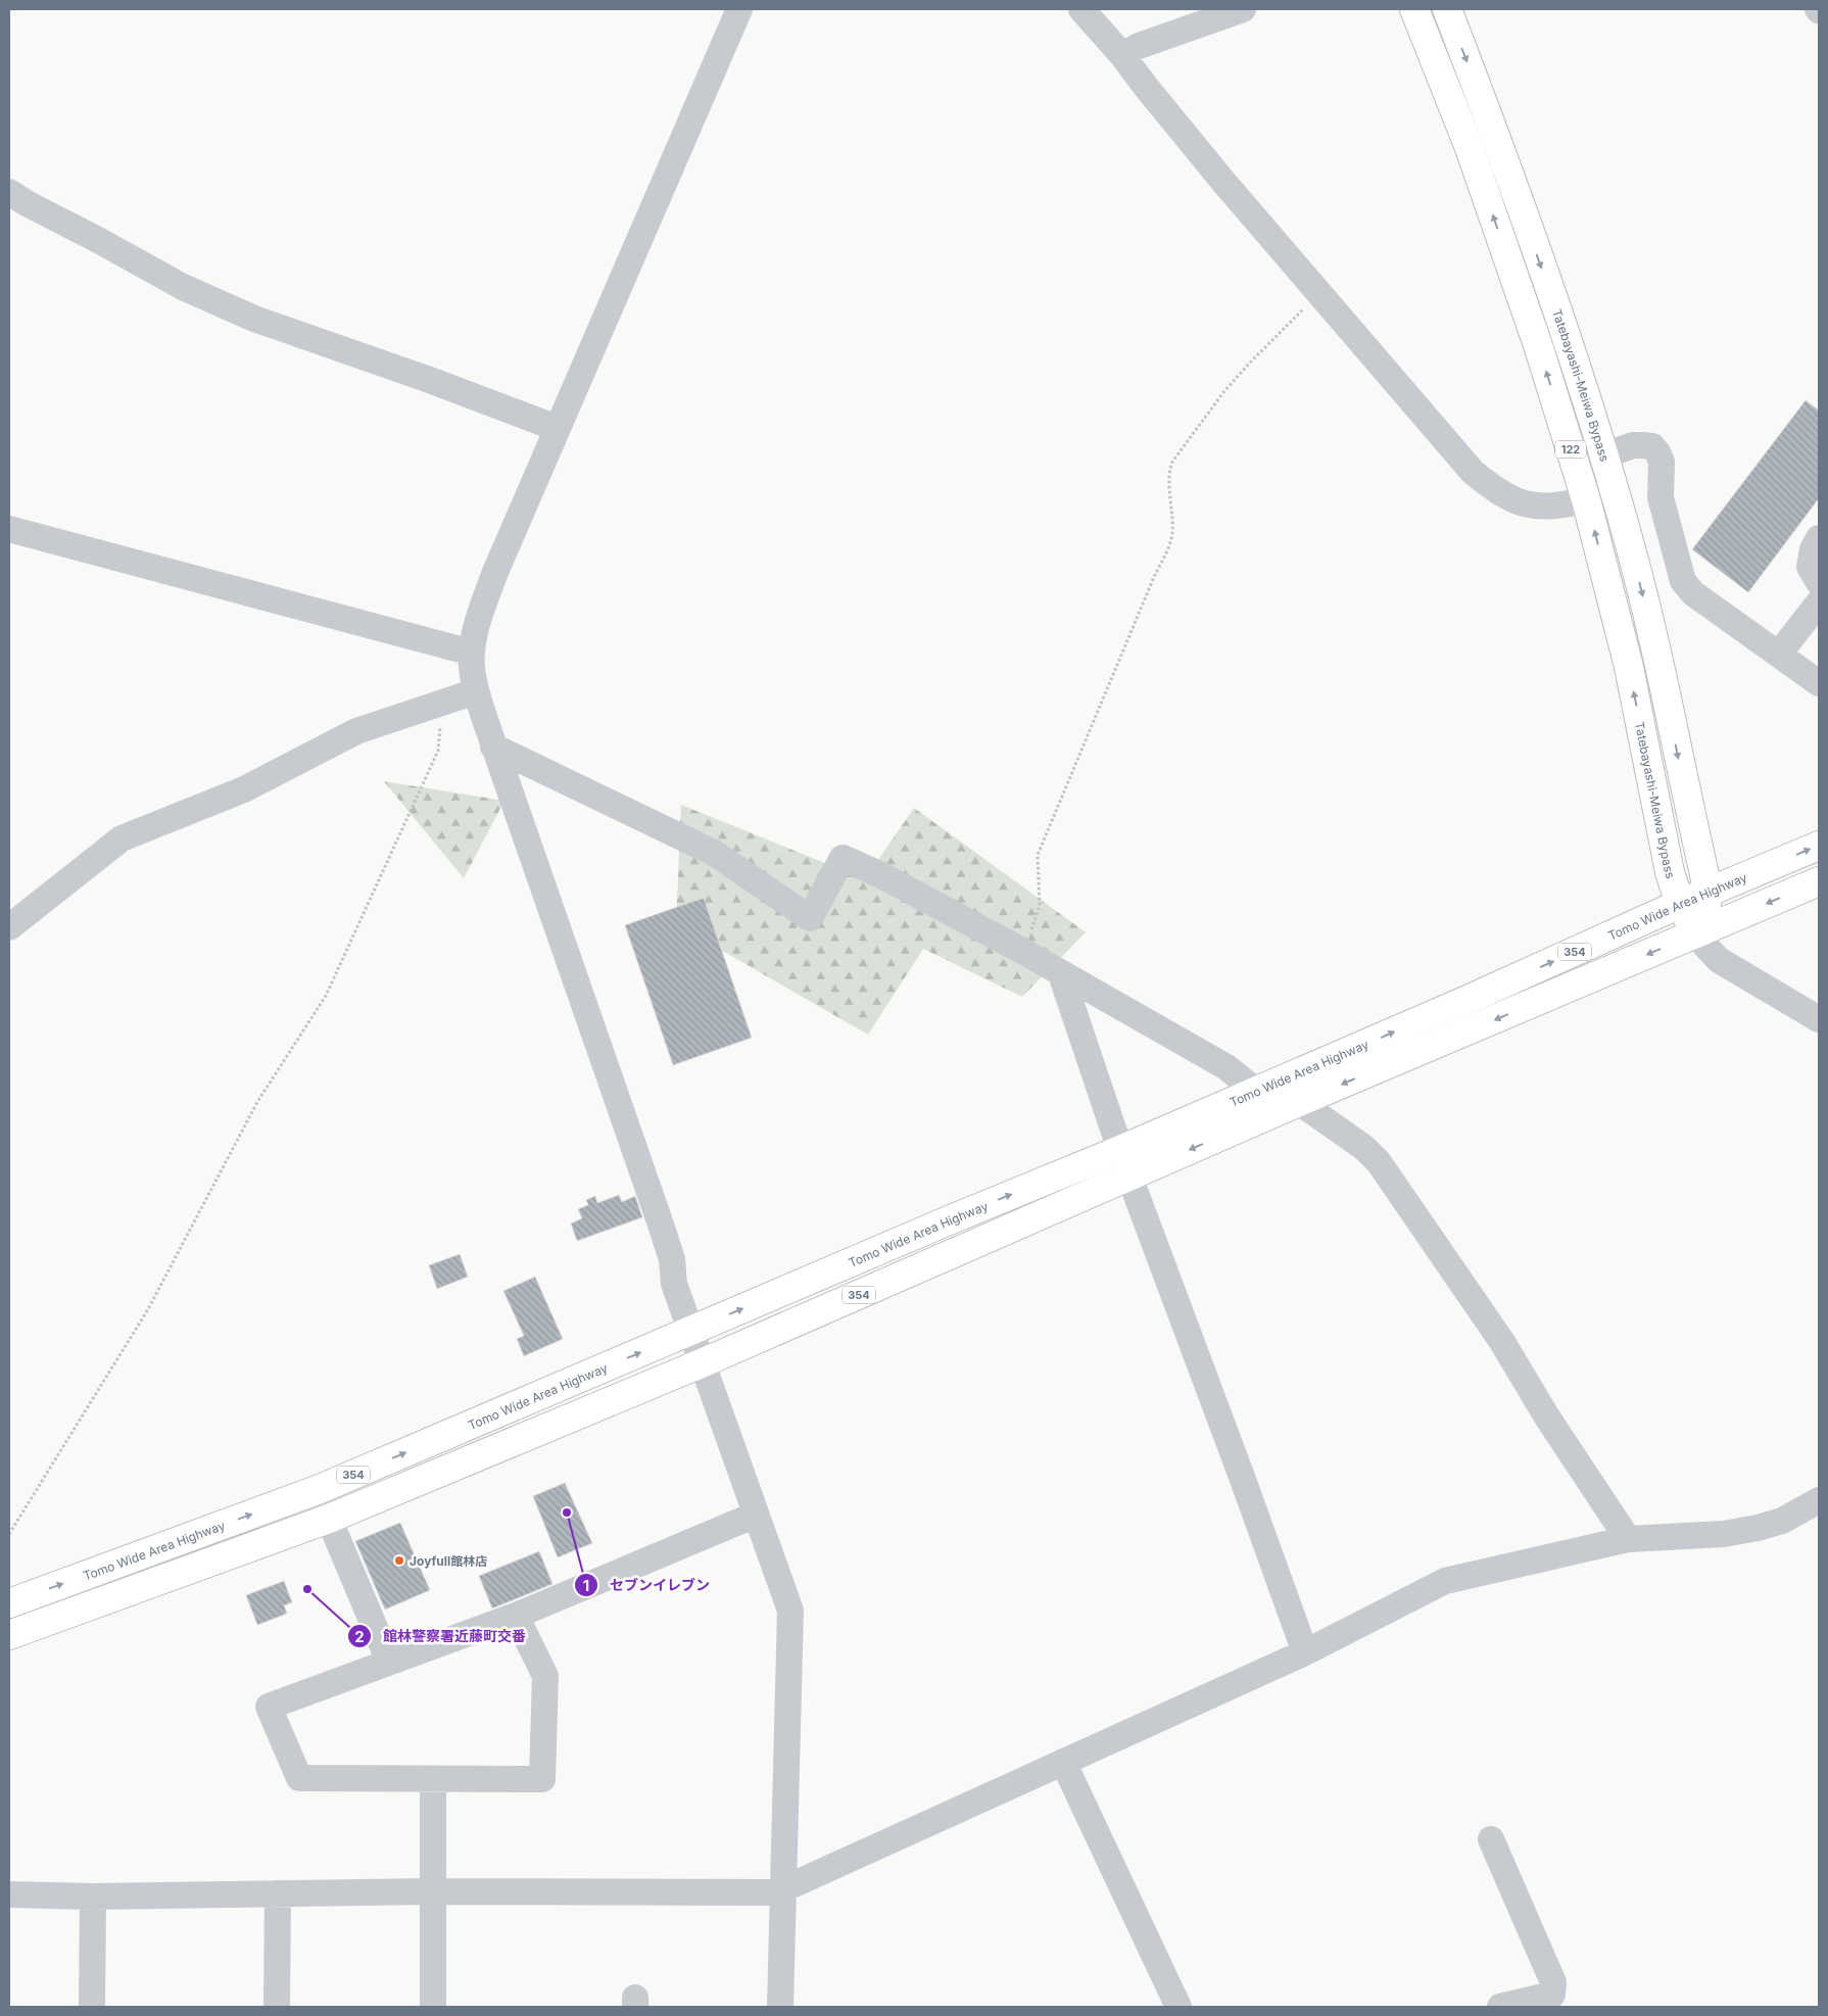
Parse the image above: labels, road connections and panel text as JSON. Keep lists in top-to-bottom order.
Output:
{
  "streets": {
    "highway": [
      "Tatebayashi-Meiwa Bypass",
      "122",
      "Tomo Wide Area Highway",
      "354"
    ]
  },
  "crossings": [
    ["Tatebayashi-Meiwa Bypass", "Tomo Wide Area Highway"],
    ["Tatebayashi-Meiwa Bypass", "354"]
  ],
  "places": ["セブンイレブン", "Joyfull館林店", "館林警察署近藤町交番"]
}
